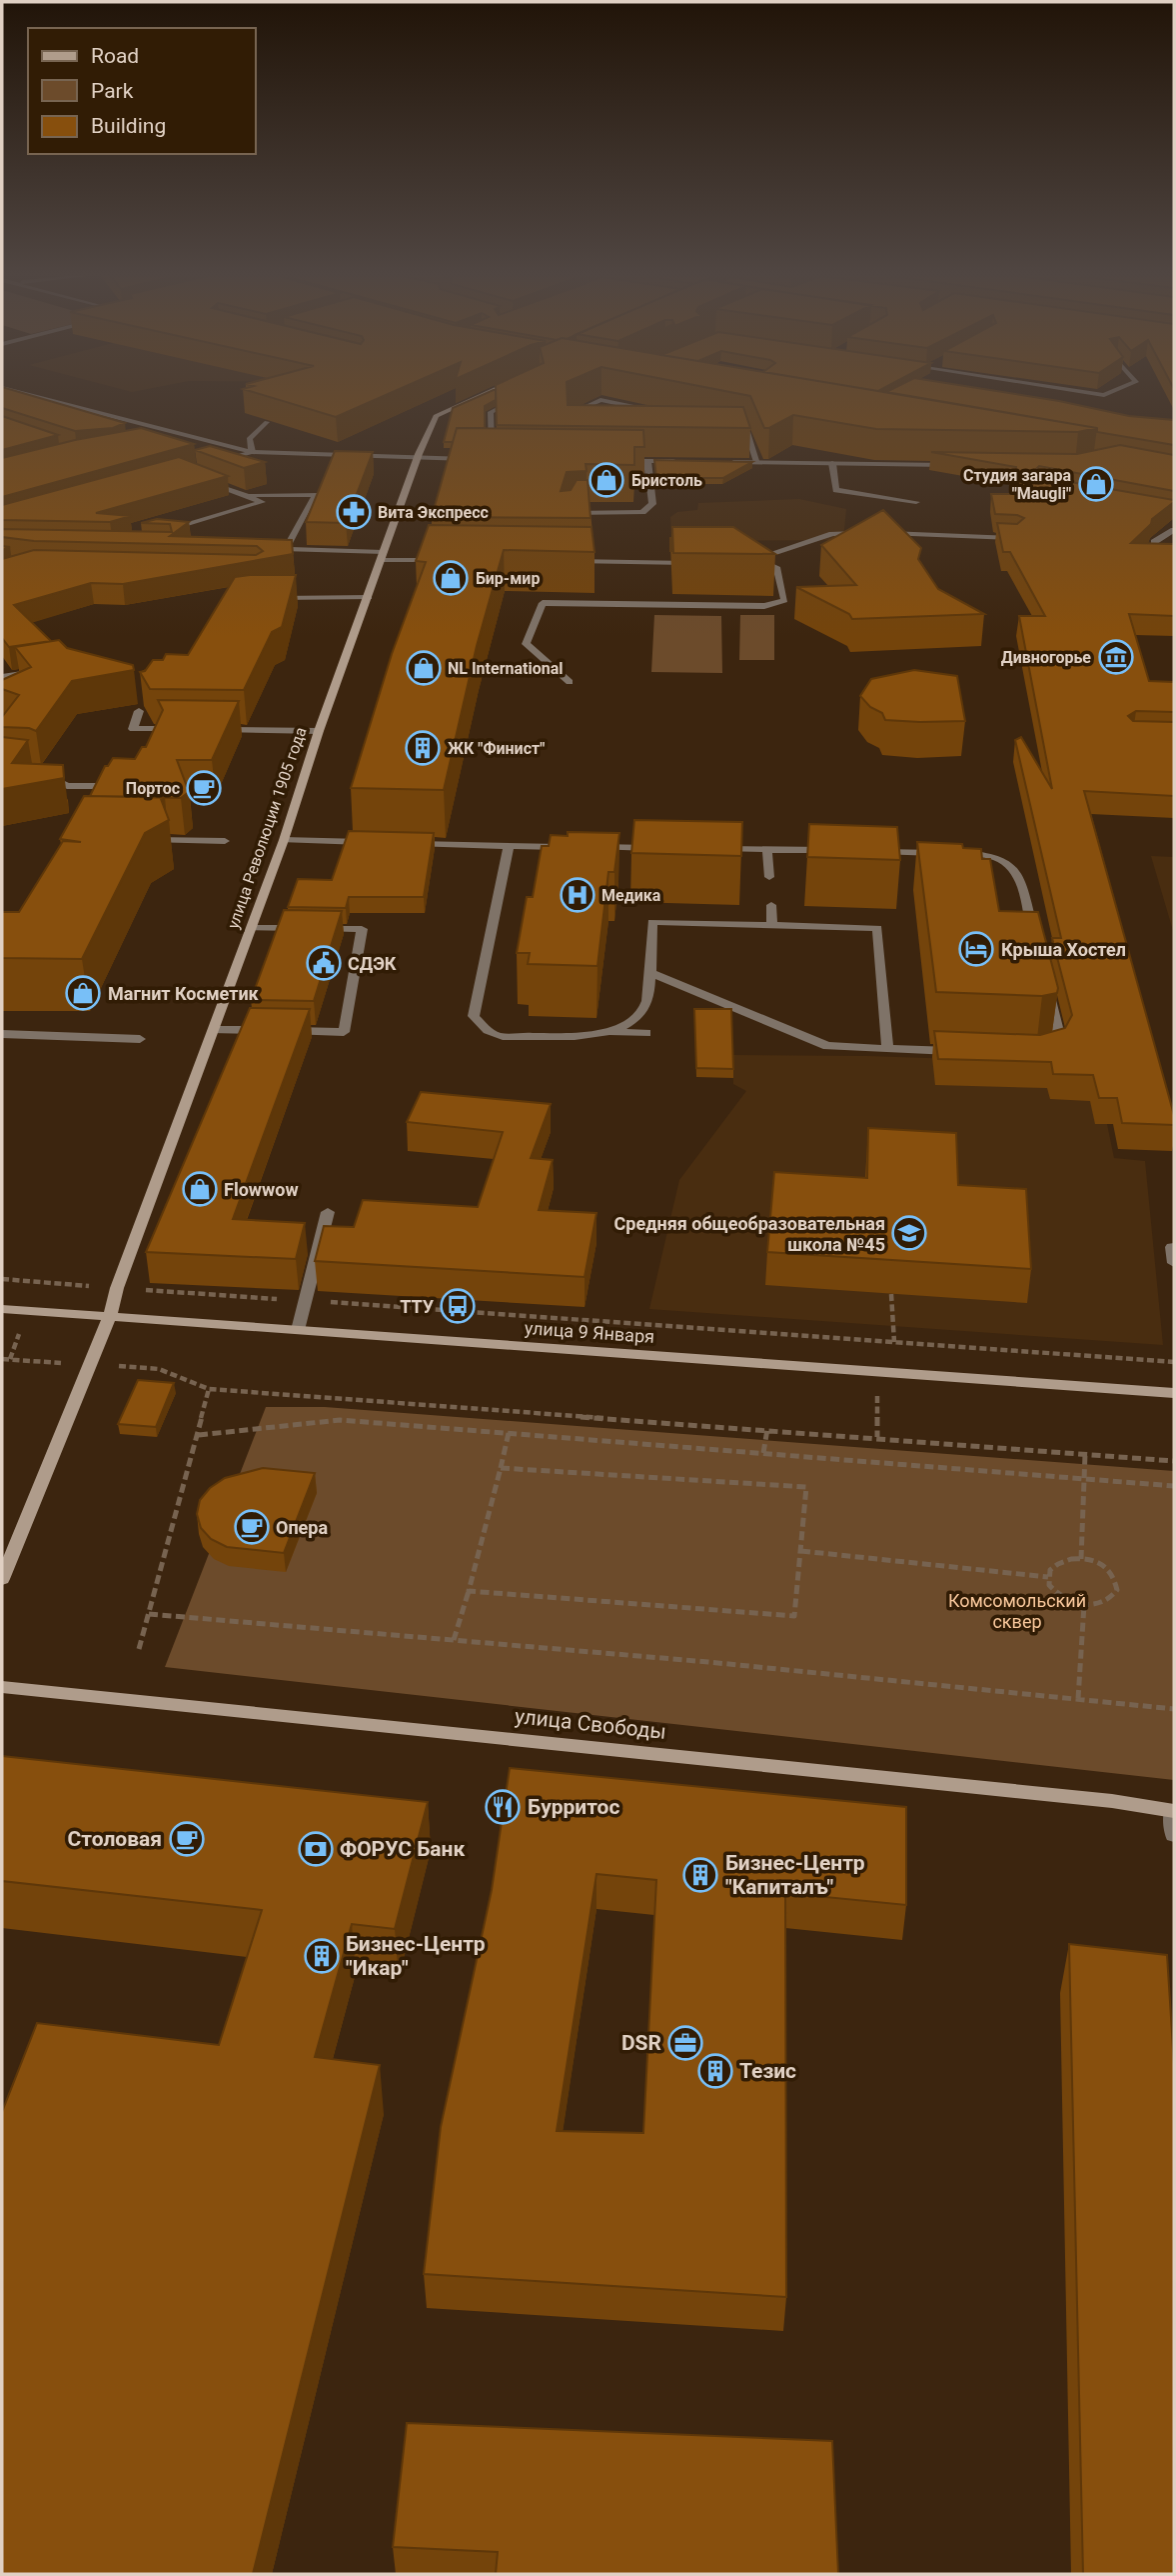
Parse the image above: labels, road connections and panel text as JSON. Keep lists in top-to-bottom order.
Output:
{
  "streets": {
    "street": ["улица Революции 1905 года", "улица 9 Января", "улица Свободы"]
  },
  "crossings": [
    ["улица Революции 1905 года", "улица 9 Января"]
  ],
  "parks": ["Комсомольский сквер"],
  "places": {
    "shop": [
      "Бристоль",
      "Студия загара \"Maugli\"",
      "Бир-мир",
      "NL International",
      "Магнит Косметик",
      "Flowwow"
    ],
    "pharmacy": ["Вита Экспресс"],
    "museum": ["Дивногорье"],
    "building": [
      "ЖК \"Финист\"",
      "Бизнес-Центр \"Капиталъ\"",
      "Бизнес-Центр \"Икар\"",
      "Тезис"
    ],
    "cafe": ["Портос", "Опера", "Столовая"],
    "hospital": ["Медика"],
    "hotel": ["Крыша Хостел"],
    "public building": ["СДЭК"],
    "school or university": ["Средняя общеобразовательная школа №45"],
    "bus stop": ["ТТУ"],
    "restaurant": ["Бурритос"],
    "bank": ["ФОРУС Банк"],
    "office": ["DSR"]
  },
  "legend": ["Road", "Park", "Building"]
}
